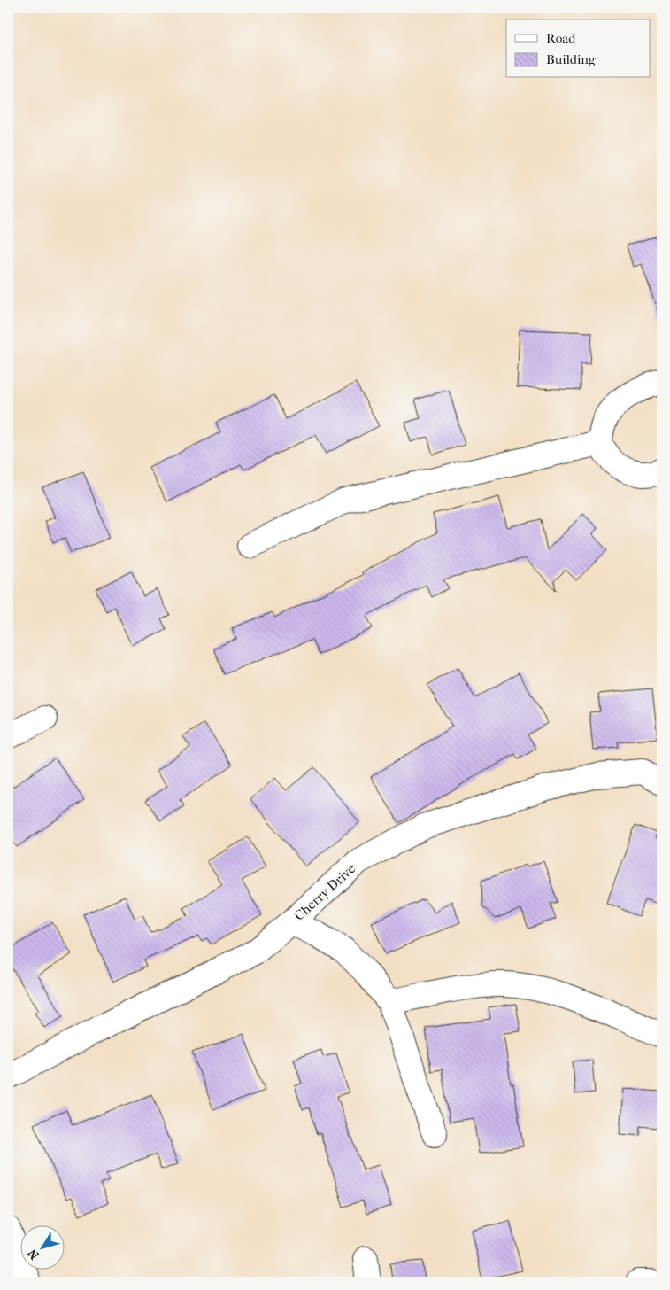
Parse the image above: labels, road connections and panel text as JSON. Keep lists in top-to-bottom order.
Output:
{
  "streets": {
    "street": ["Cherry Drive"]
  },
  "legend": ["Road", "Building"],
  "north": "bottom left"
}
